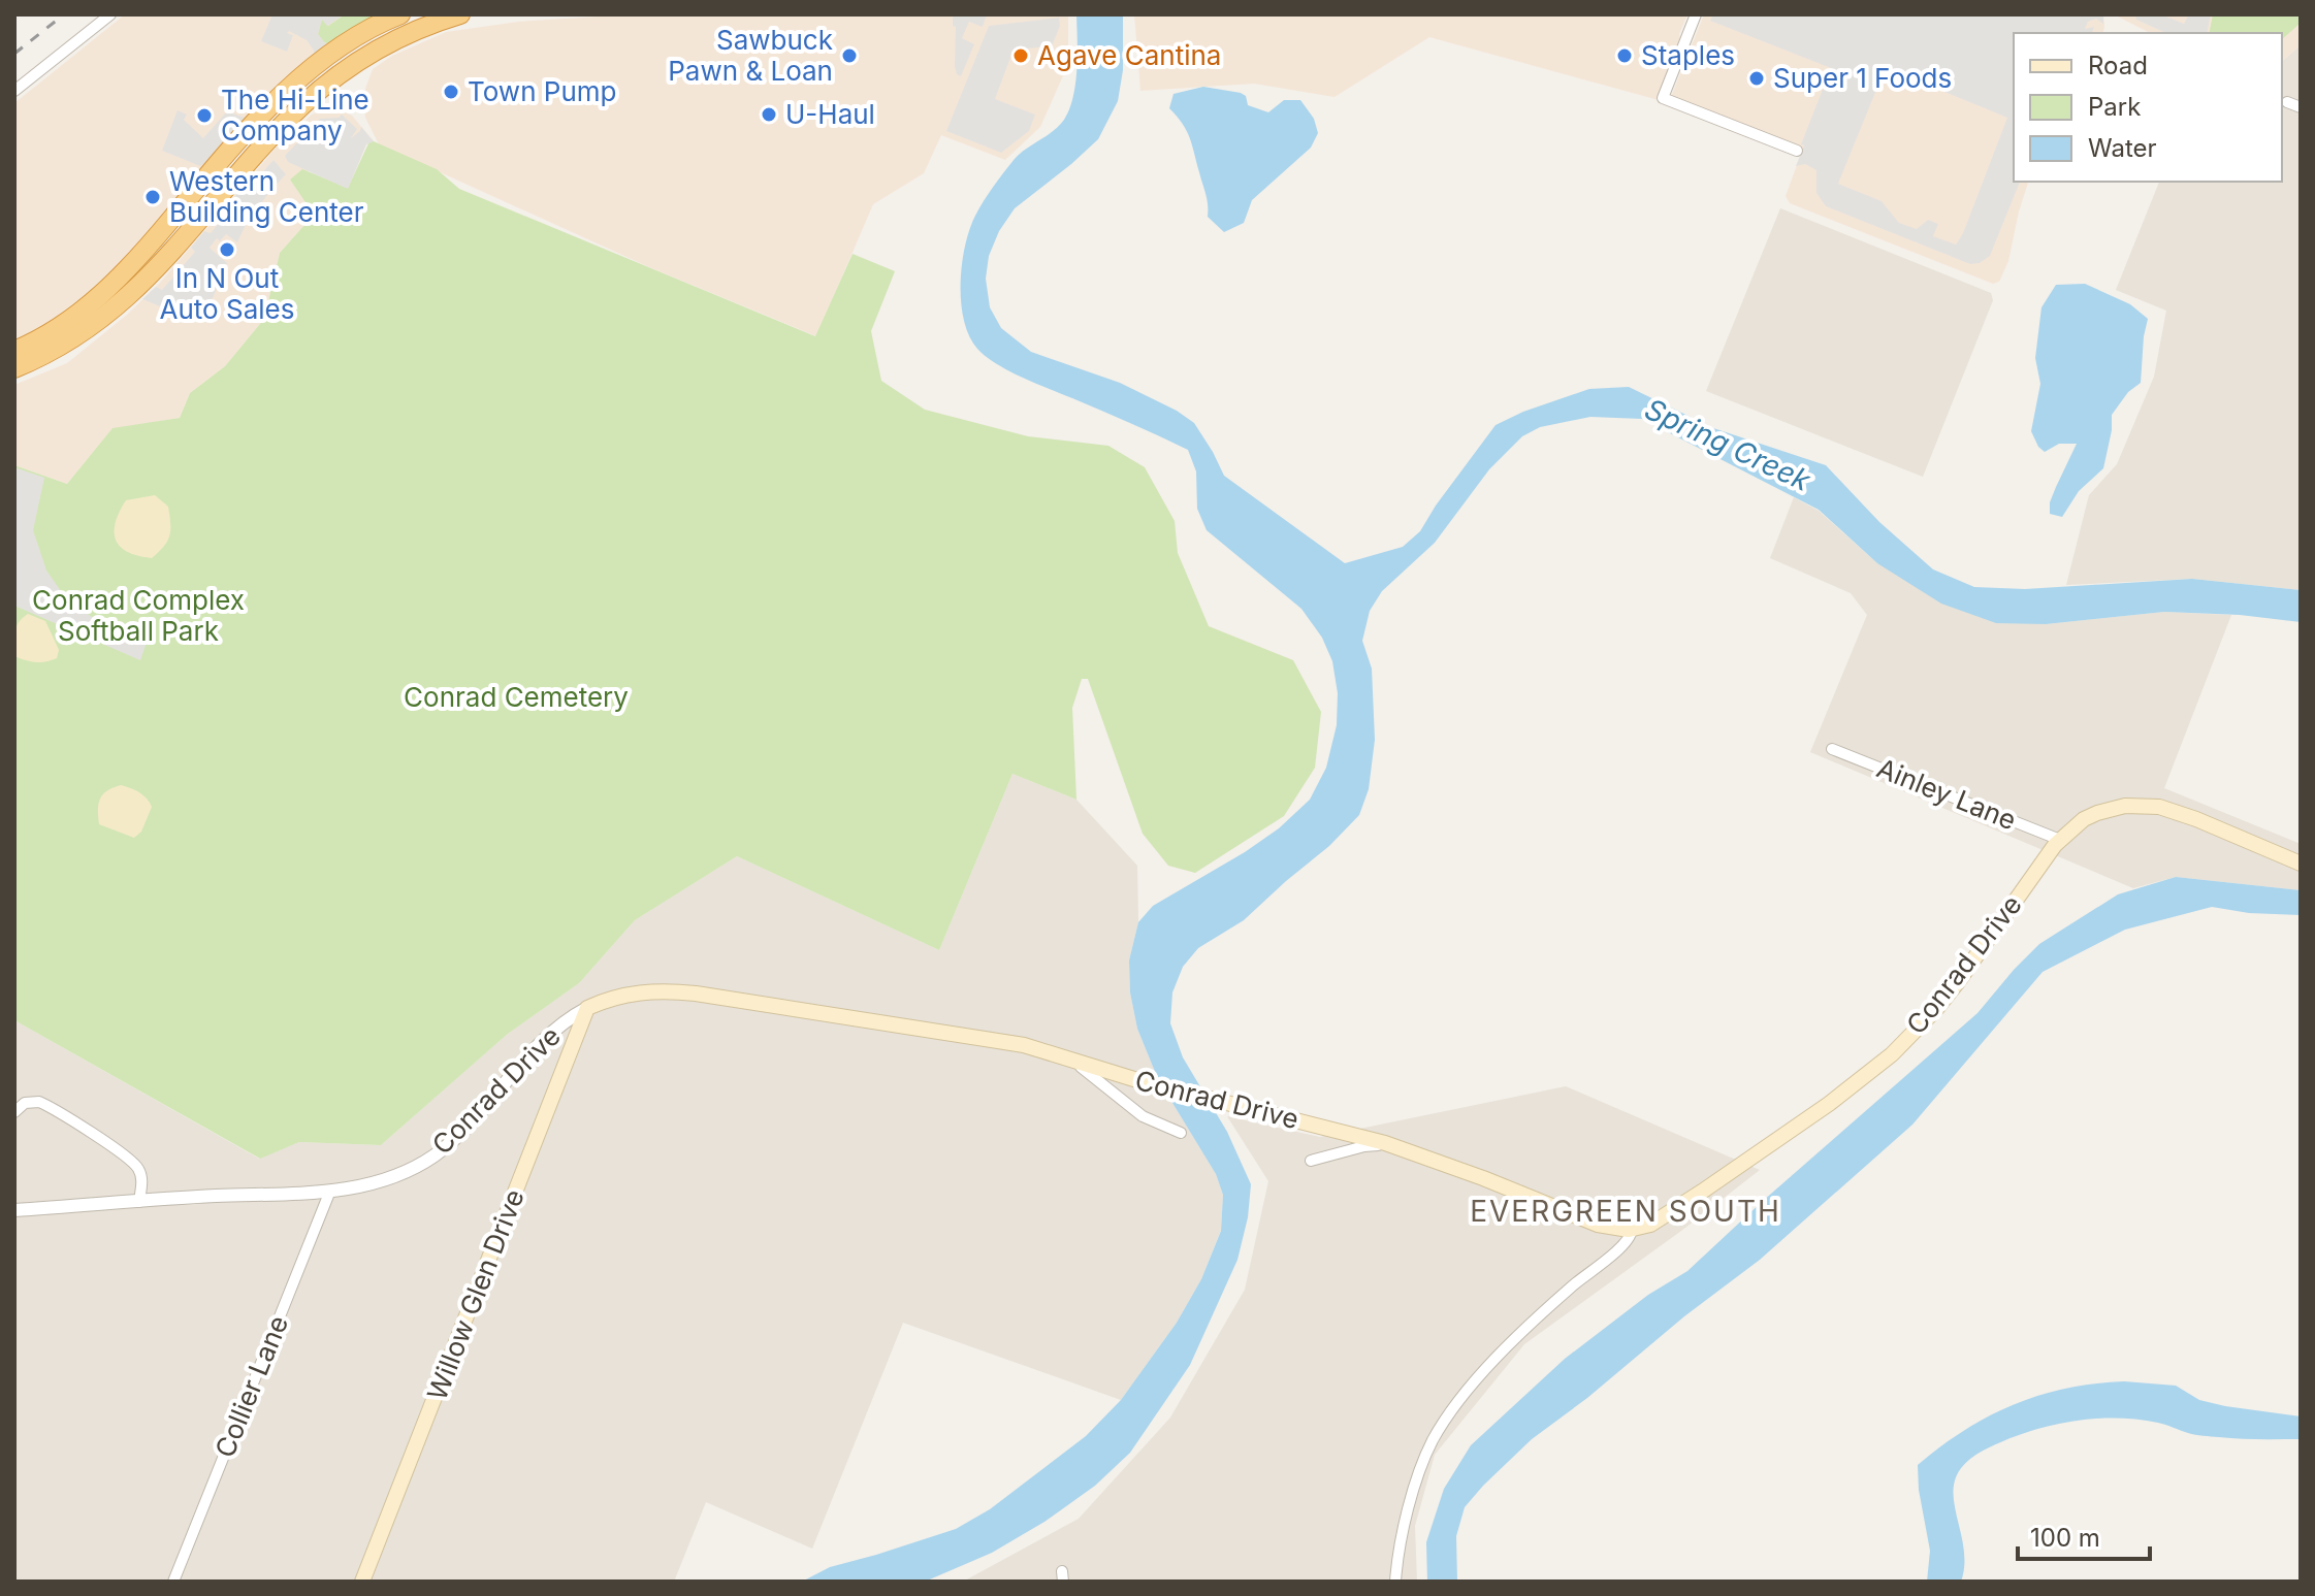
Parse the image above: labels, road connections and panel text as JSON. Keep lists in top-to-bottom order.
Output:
{
  "streets": {
    "main road": ["Conrad Drive", "Willow Glen Drive"],
    "street": ["Ainley Lane", "Collier Lane"]
  },
  "crossings": [
    ["Ainley Lane", "Conrad Drive"],
    ["Conrad Drive", "Willow Glen Drive"],
    ["Conrad Drive", "Collier Lane"]
  ],
  "districts": ["EVERGREEN SOUTH"],
  "water": ["Spring Creek"],
  "parks": ["Conrad Complex Softball Park", "Conrad Cemetery"],
  "places": [
    "Sawbuck Pawn & Loan",
    "Agave Cantina",
    "Staples",
    "Super 1 Foods",
    "Town Pump",
    "U-Haul",
    "The Hi-Line Company",
    "Western Building Center",
    "In N Out Auto Sales"
  ],
  "legend": ["Road", "Park", "Water"],
  "scale_bar": "100 m"
}
